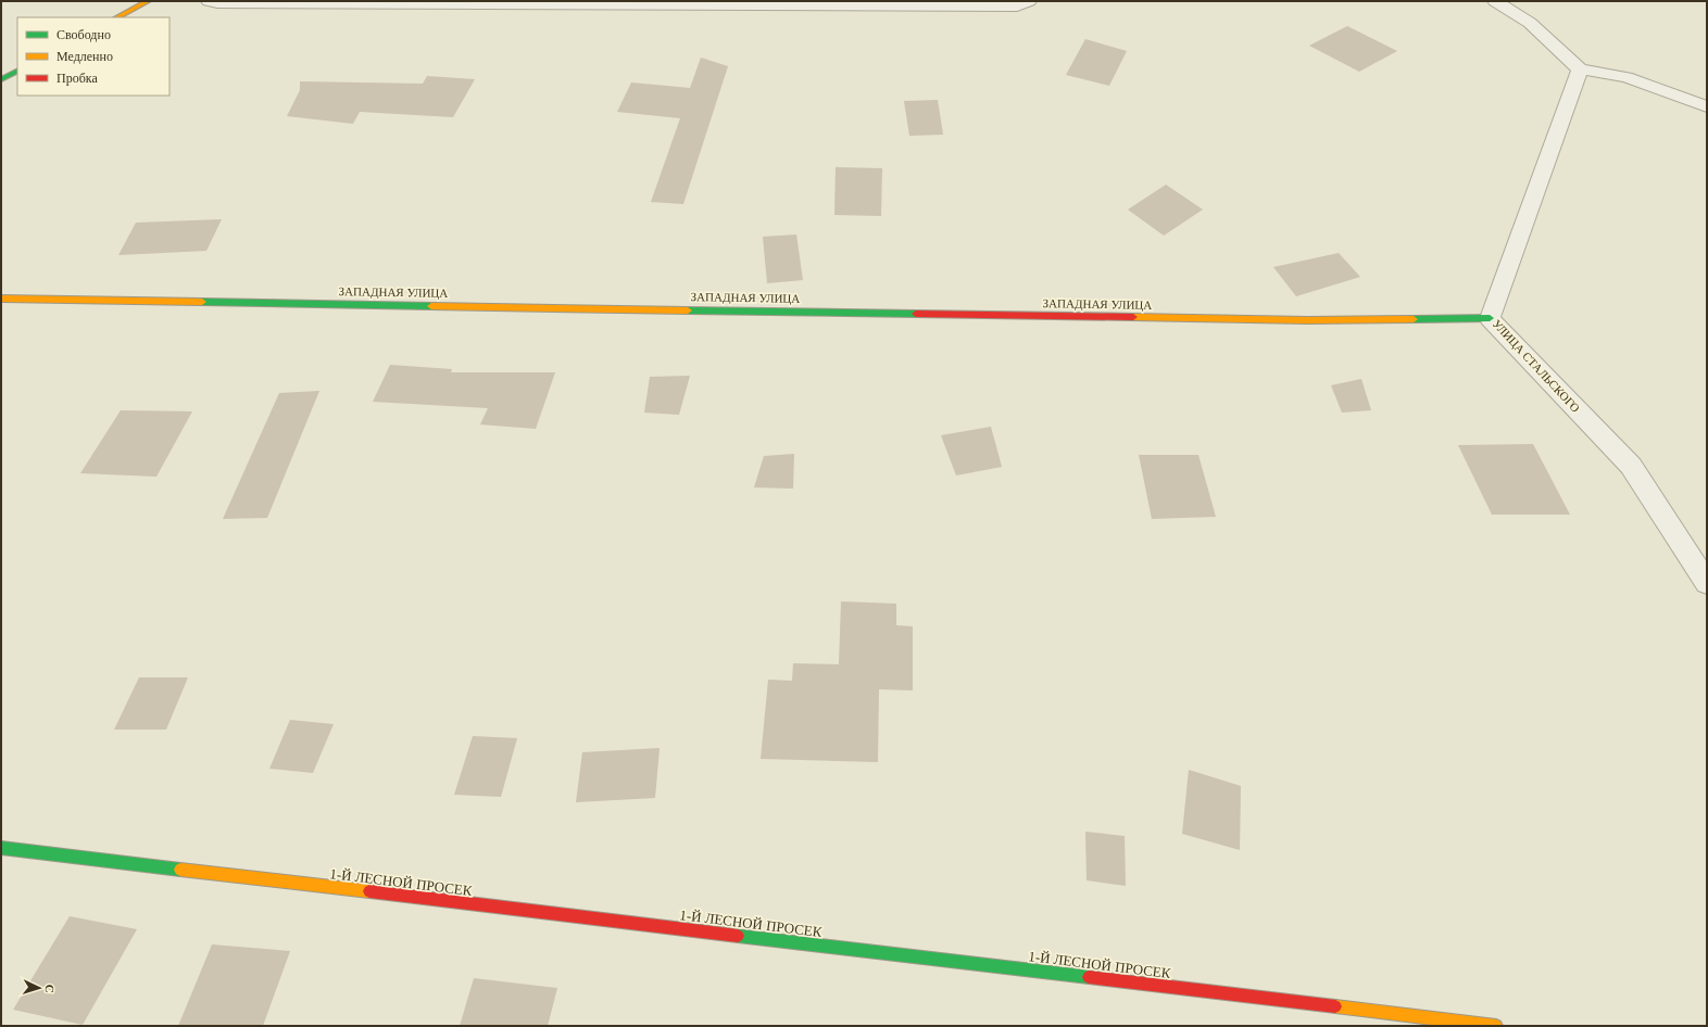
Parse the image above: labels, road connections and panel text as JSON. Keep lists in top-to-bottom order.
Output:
{
  "streets": {
    "street": ["ЗАПАДНАЯ УЛИЦА", "УЛИЦА СТАЛЬСКОГО", "1-Й ЛЕСНОЙ ПРОСЕК"]
  },
  "crossings": [
    ["ЗАПАДНАЯ УЛИЦА", "УЛИЦА СТАЛЬСКОГО"]
  ],
  "legend": ["Свободно", "Медленно", "Пробка"],
  "north": "right"
}
